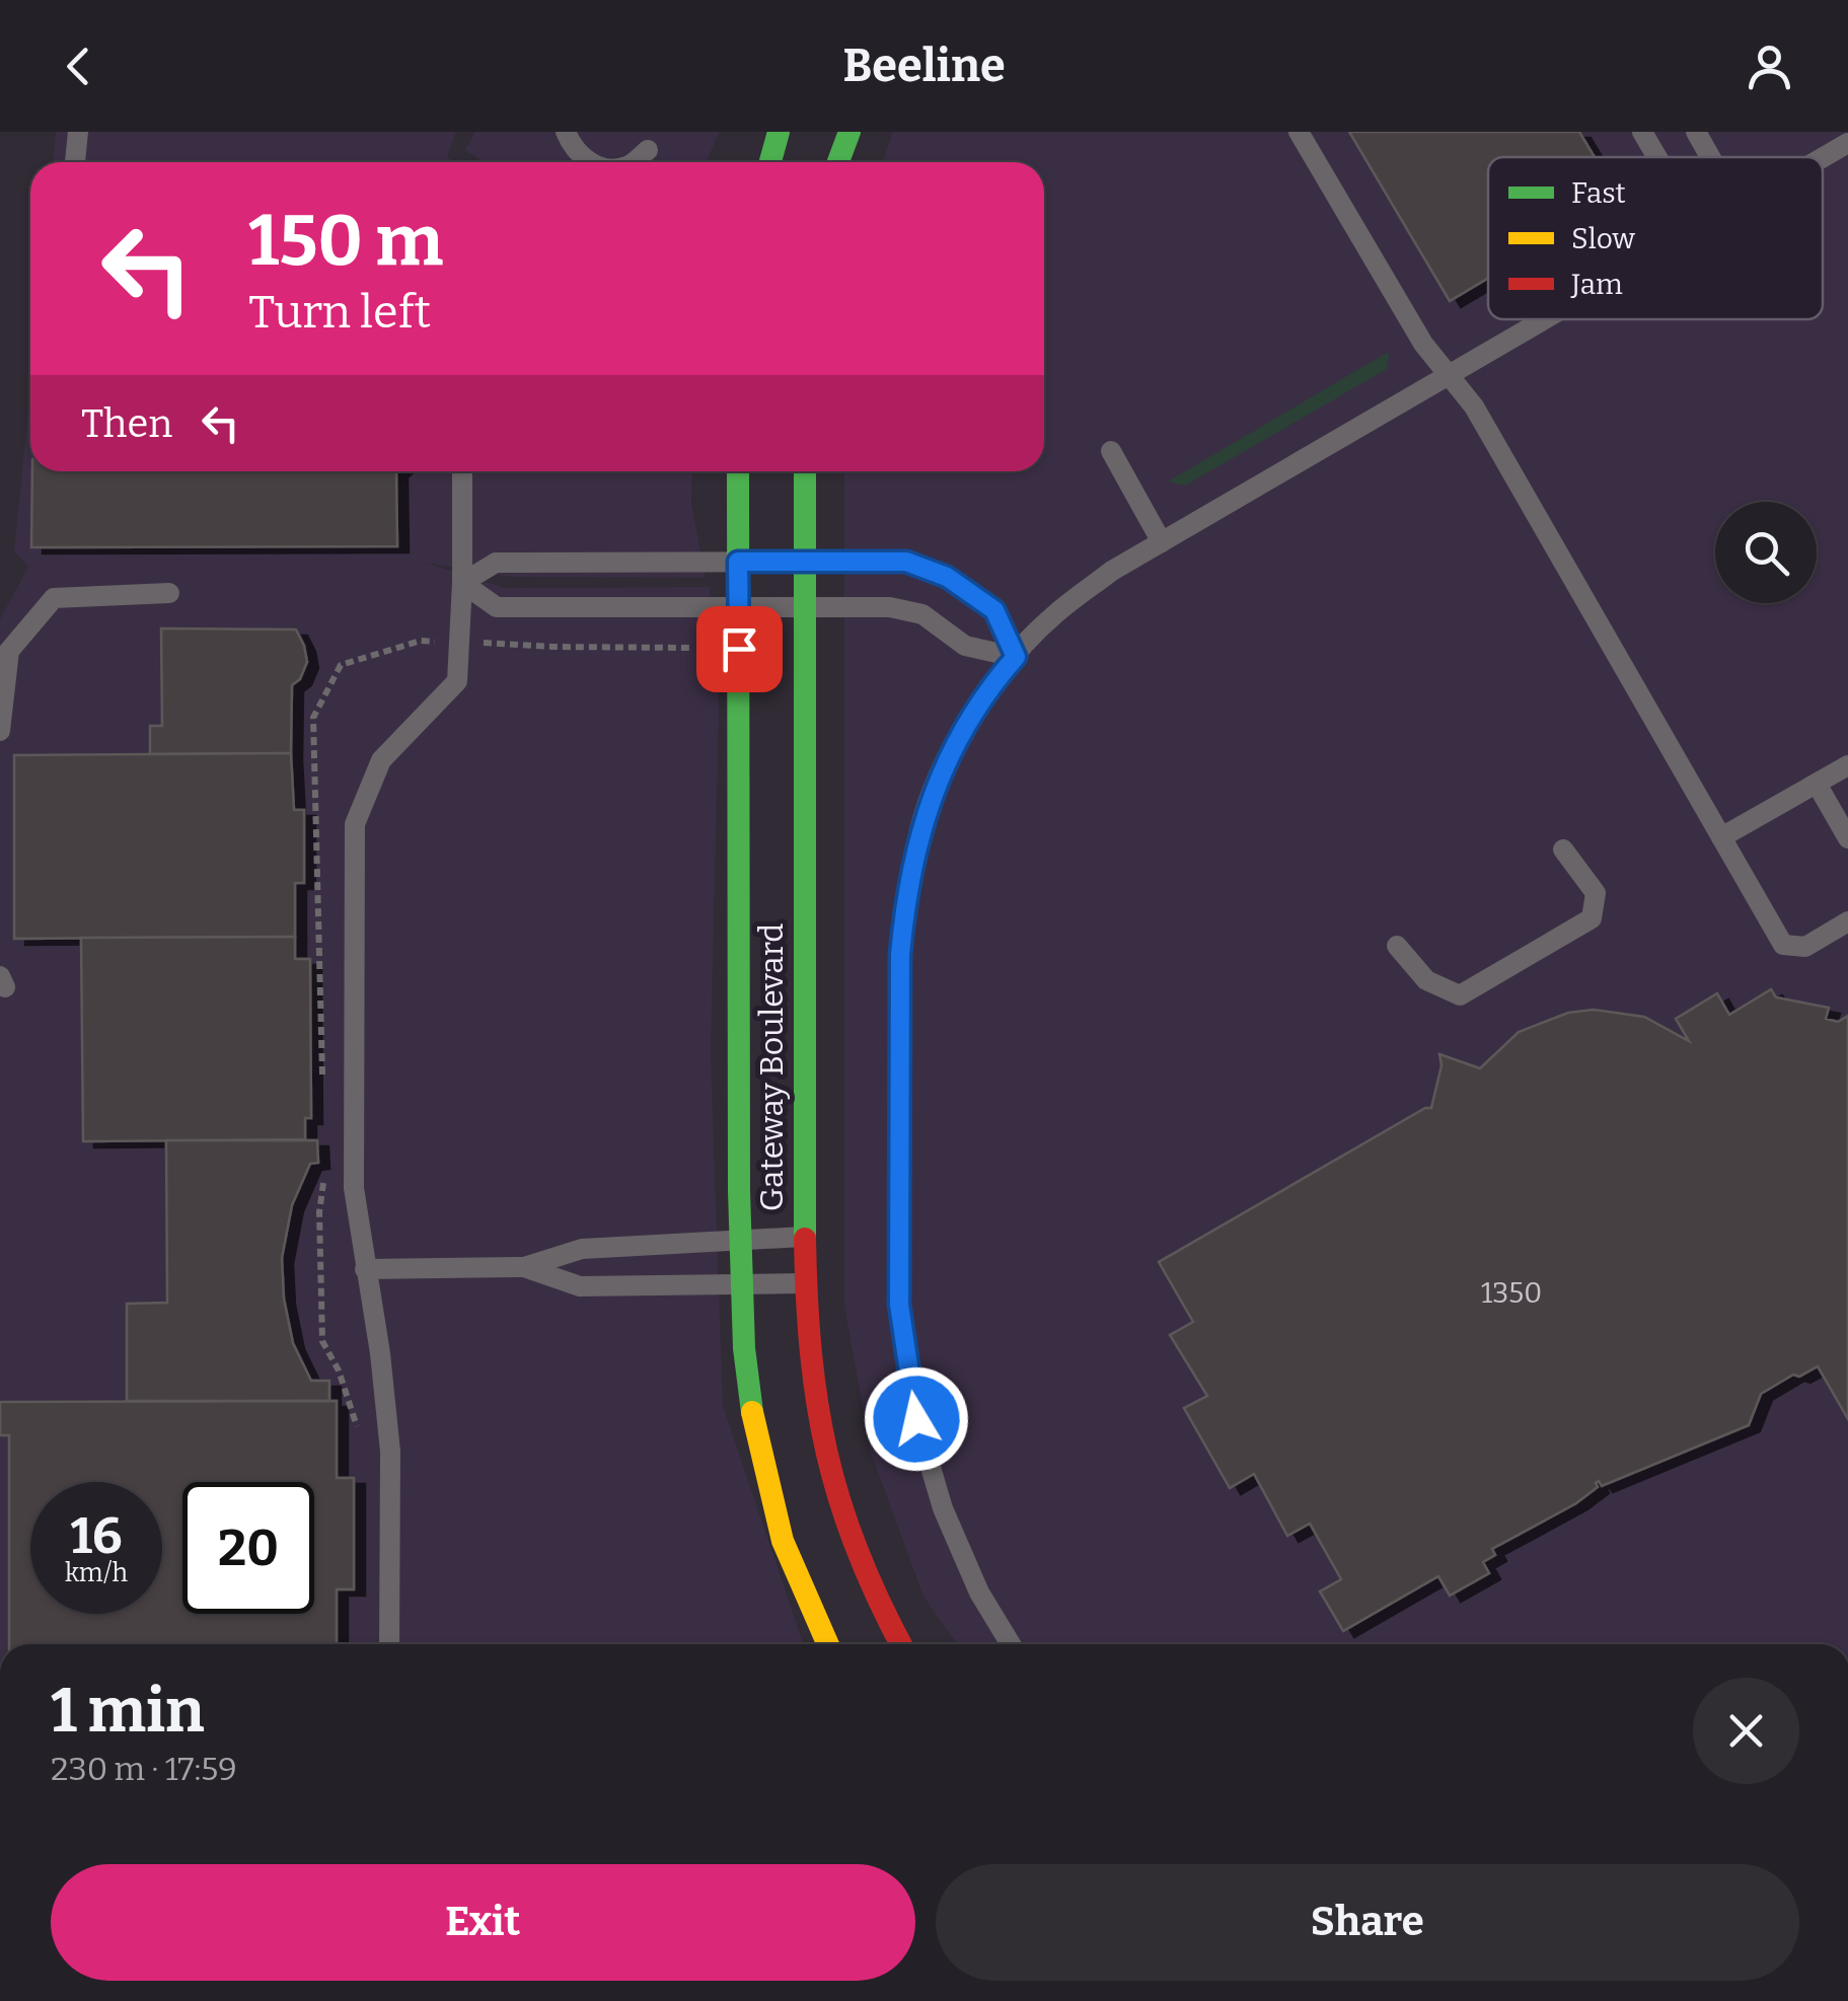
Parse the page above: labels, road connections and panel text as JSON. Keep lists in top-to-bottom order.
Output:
{
  "streets": {
    "street": ["Gateway Boulevard"]
  },
  "house_numbers": ["1350"],
  "legend": ["Fast", "Slow", "Jam"],
  "page": {
    "header": "Beeline",
    "turn": ["150 m", "Turn left"],
    "then": "Then",
    "speed": "16 km/h",
    "limit": "20",
    "heading": ["1 min", "230 m · 17:59"],
    "buttons": ["Exit", "Share"]
  }
}
